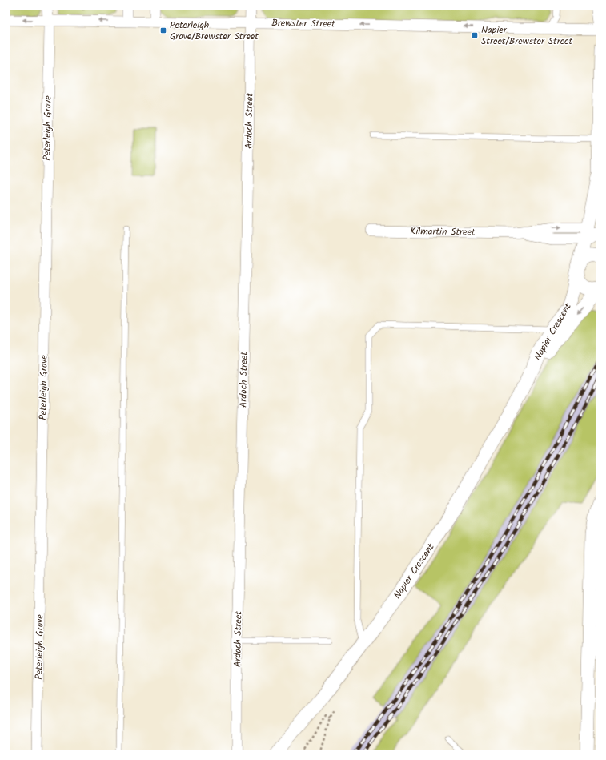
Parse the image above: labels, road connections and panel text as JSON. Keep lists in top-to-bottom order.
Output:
{
  "streets": {
    "street": [
      "Brewster Street",
      "Ardoch Street",
      "Peterleigh Grove",
      "Kilmartin Street",
      "Napier Crescent"
    ]
  },
  "crossings": [
    ["Brewster Street", "Ardoch Street"],
    ["Brewster Street", "Peterleigh Grove"],
    ["Kilmartin Street", "Napier Crescent"]
  ],
  "one_way": ["Brewster Street"],
  "places": {
    "transit": ["Peterleigh Grove/Brewster Street", "Napier Street/Brewster Street"]
  }
}
